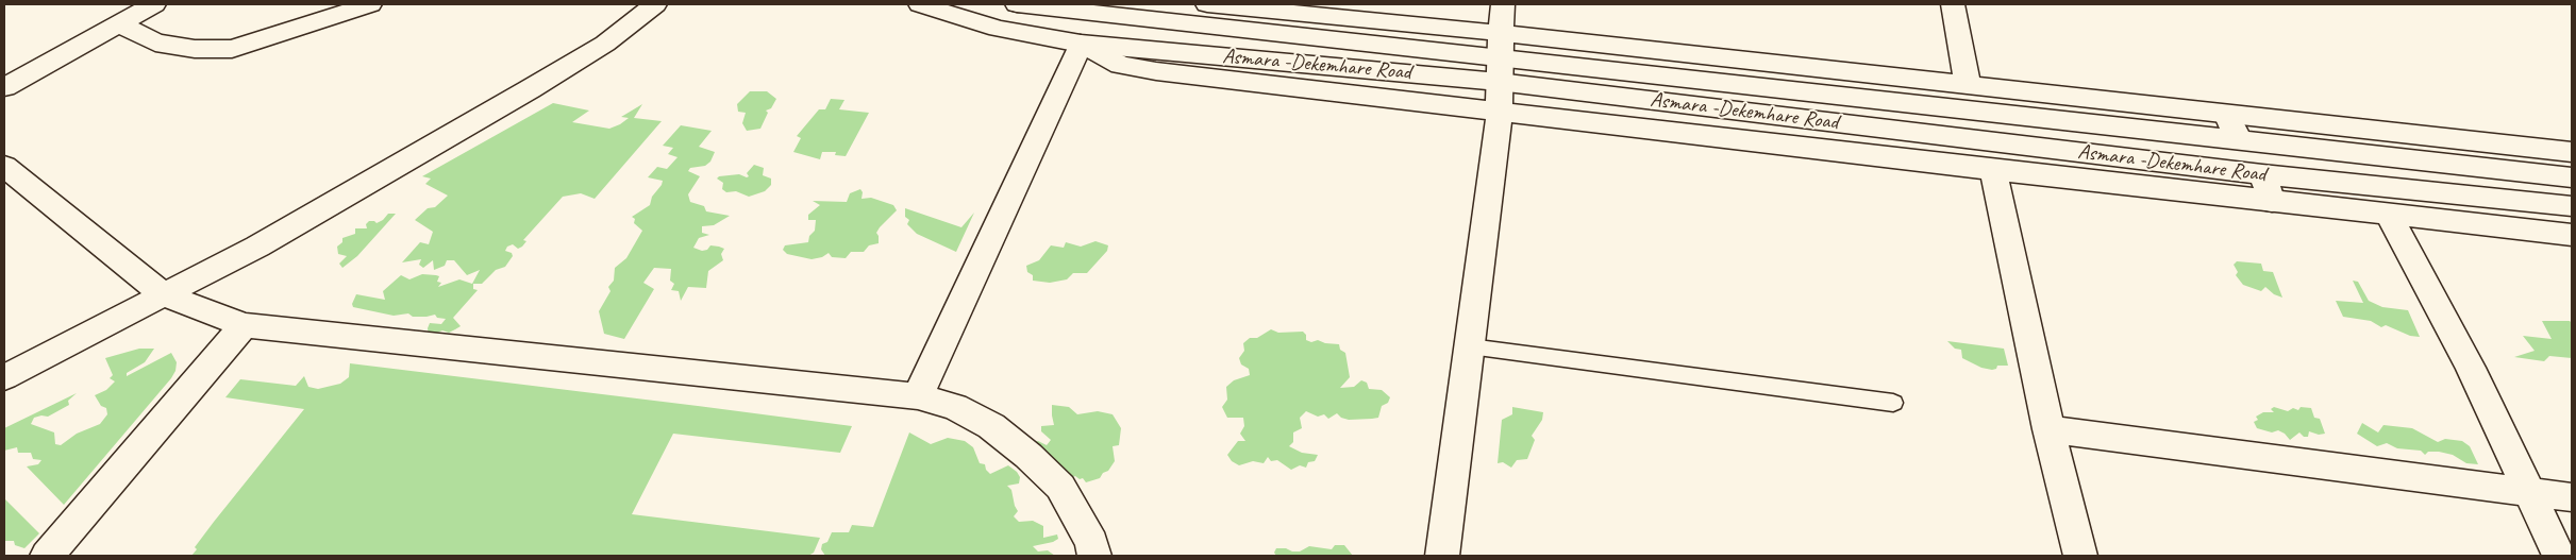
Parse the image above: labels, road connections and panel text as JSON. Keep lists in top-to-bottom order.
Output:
{
  "streets": {
    "main road": ["Asmara -Dekemhare Road"]
  }
}
